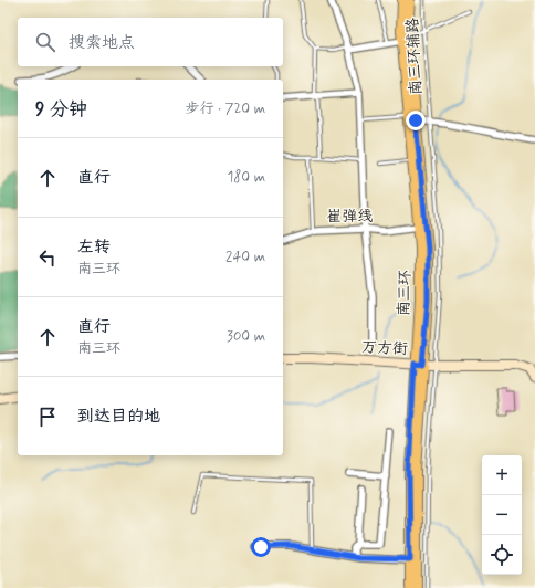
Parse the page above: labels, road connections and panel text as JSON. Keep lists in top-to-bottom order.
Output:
{
  "streets": {
    "main road": ["南三环"],
    "street": ["崔弹线", "万方街"],
    "lane": ["南三环辅路"]
  },
  "crossings": [
    ["南三环辅路", "万方街"],
    ["崔弹线", "南三环"],
    ["南三环", "万方街"]
  ],
  "page": {
    "search": "搜索地点",
    "heading": ["9 分钟", "步行 · 720 m"],
    "list": [
      ["直行", "180 m"],
      ["左转", "南三环", "240 m"],
      ["直行", "南三环", "300 m"],
      "到达目的地"
    ],
    "map_buttons": ["+", "−"]
  }
}
